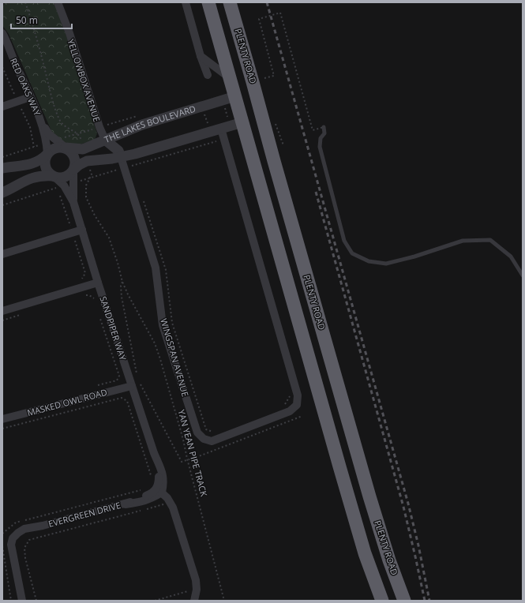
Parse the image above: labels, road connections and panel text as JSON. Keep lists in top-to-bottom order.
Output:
{
  "streets": {
    "highway": ["PLENTY ROAD"],
    "street": [
      "YELLOWBOX AVENUE",
      "RED OAKS WAY",
      "THE LAKES BOULEVARD",
      "SANDPIPER WAY",
      "WINGSPAN AVENUE",
      "MASKED OWL ROAD",
      "EVERGREEN DRIVE"
    ],
    "path": ["YAN YEAN PIPE TRACK"]
  },
  "crossings": [
    ["YELLOWBOX AVENUE", "THE LAKES BOULEVARD"],
    ["RED OAKS WAY", "THE LAKES BOULEVARD"],
    ["RED OAKS WAY", "SANDPIPER WAY"],
    ["THE LAKES BOULEVARD", "SANDPIPER WAY"],
    ["SANDPIPER WAY", "MASKED OWL ROAD"],
    ["SANDPIPER WAY", "EVERGREEN DRIVE"]
  ],
  "scale_bar": "50 m"
}
